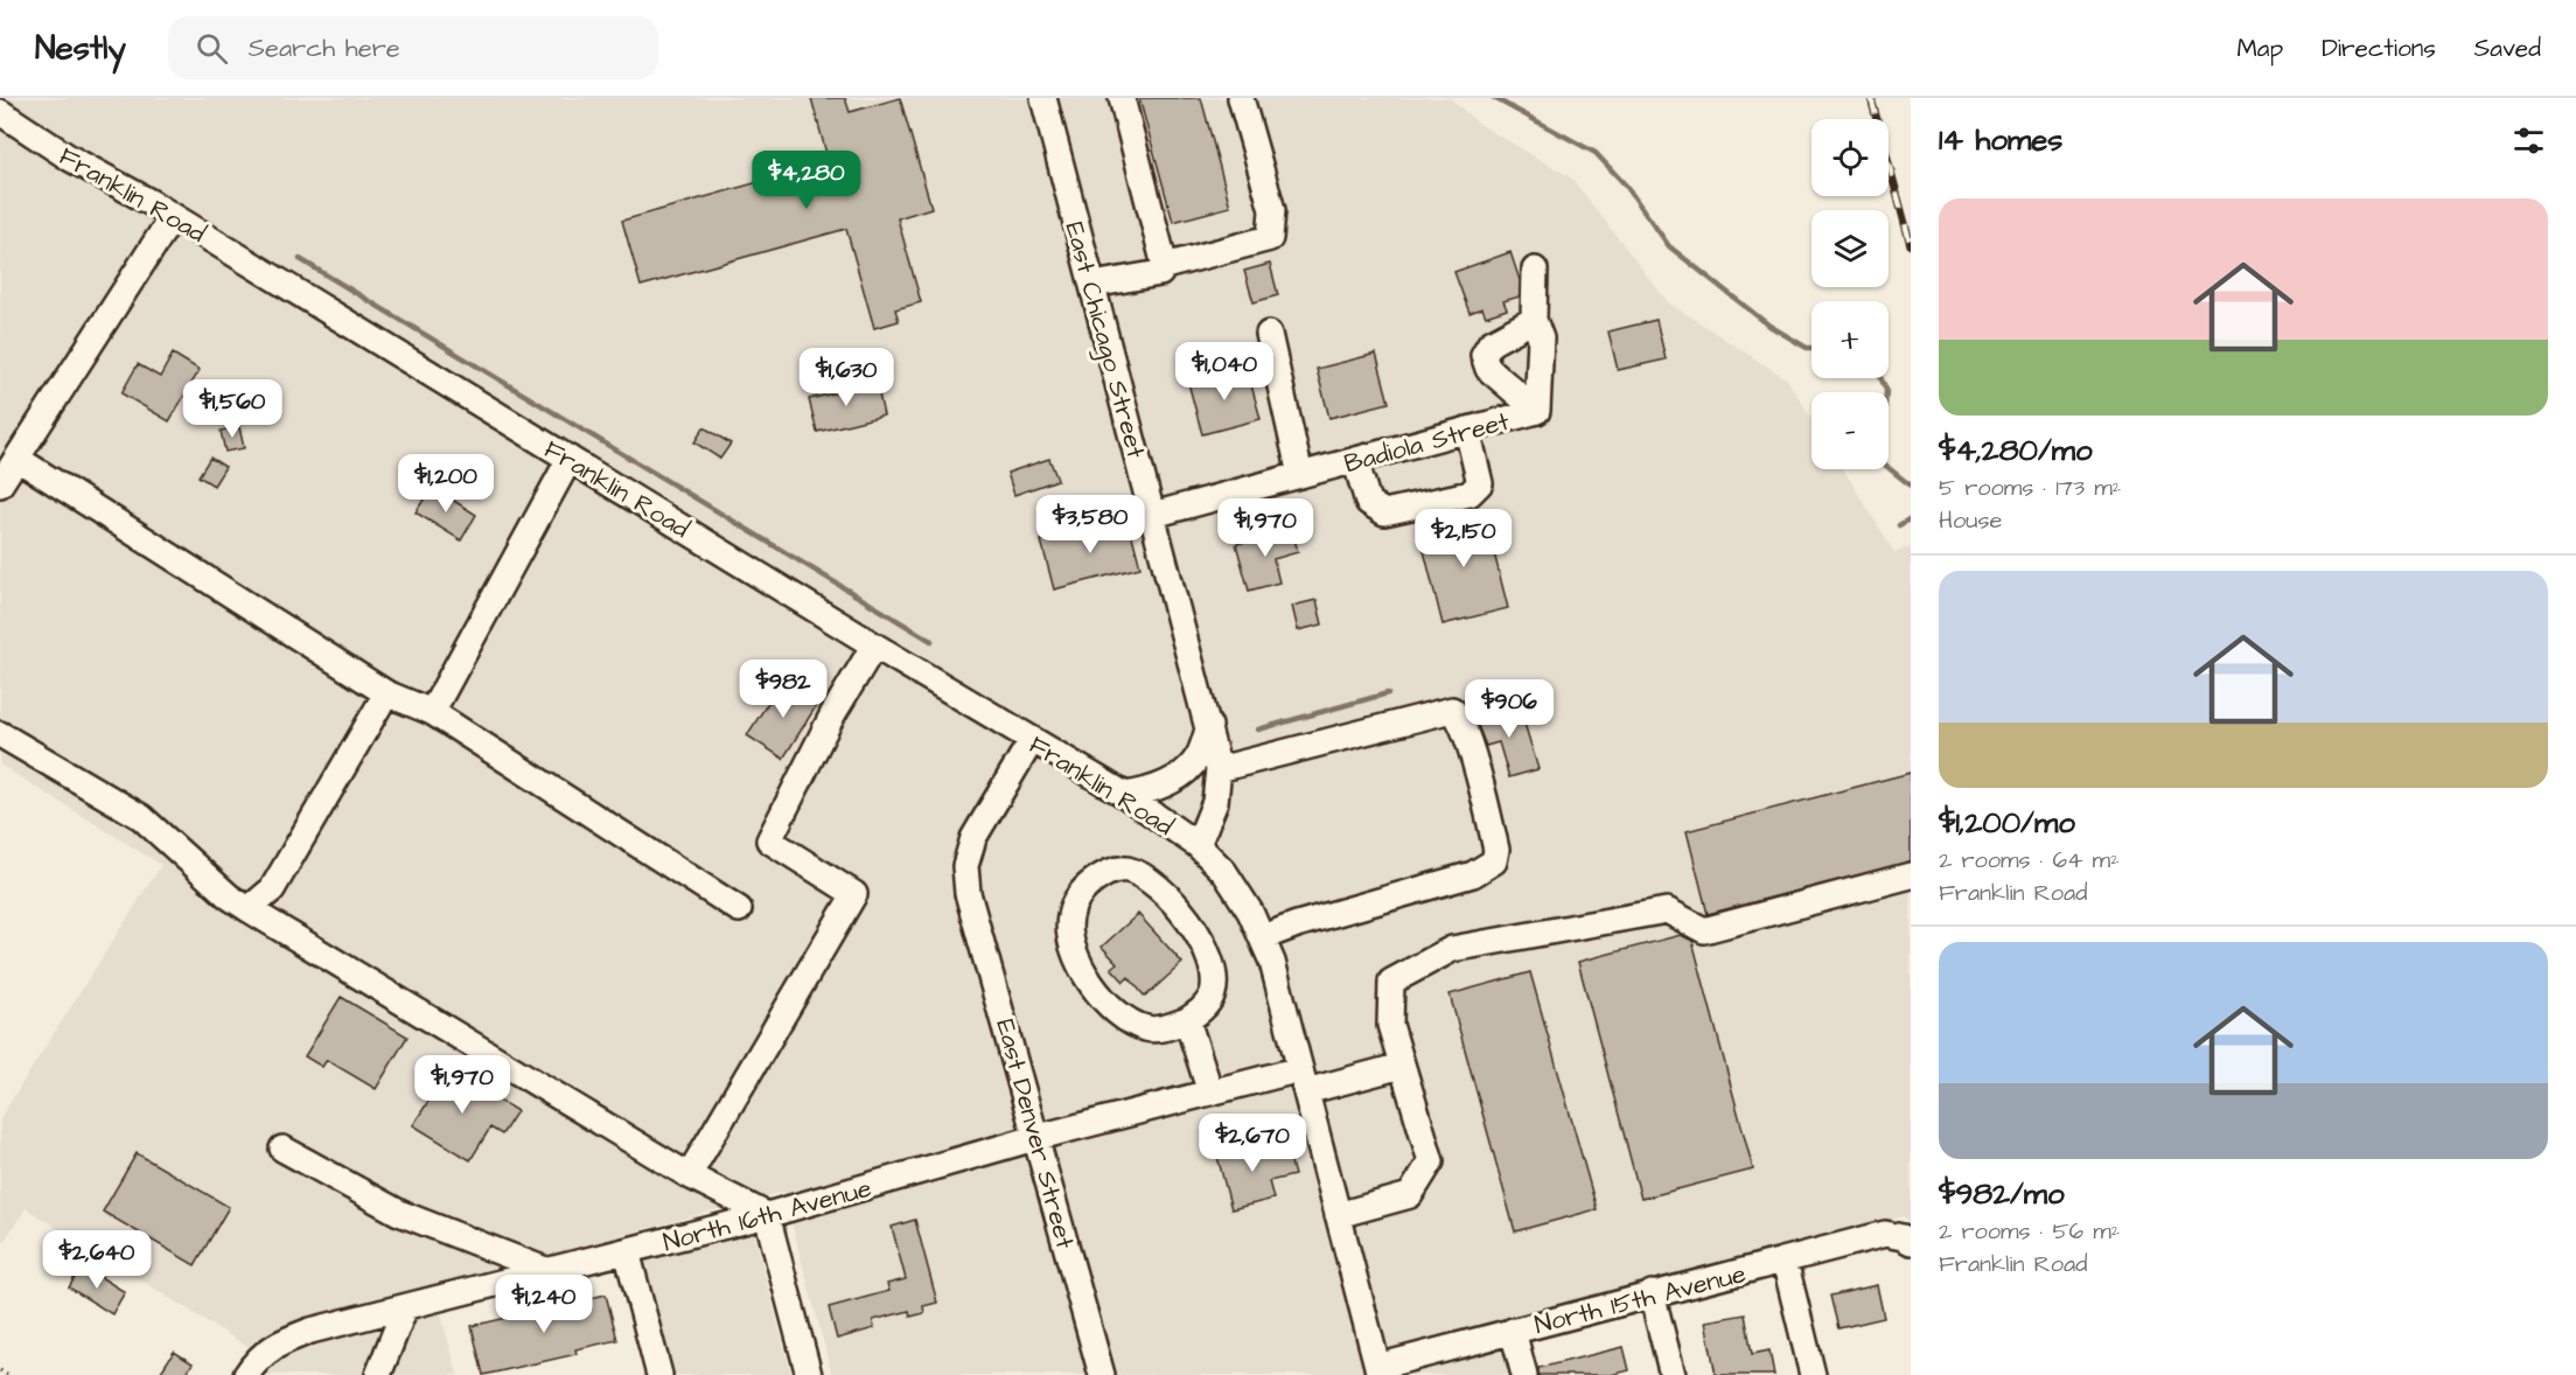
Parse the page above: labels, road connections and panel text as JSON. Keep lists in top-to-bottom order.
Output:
{
  "streets": {
    "street": [
      "Franklin Road",
      "East Chicago Street",
      "Badiola Street",
      "East Denver Street",
      "North 16th Avenue",
      "North 15th Avenue"
    ]
  },
  "crossings": [
    ["Franklin Road", "East Chicago Street"],
    ["Franklin Road", "East Denver Street"],
    ["East Chicago Street", "Badiola Street"],
    ["East Denver Street", "North 16th Avenue"]
  ],
  "page": {
    "header": "Nestly",
    "search": "Search here",
    "nav": ["Map", "Directions", "Saved"],
    "heading": "14 homes",
    "map_buttons": ["+", "−"],
    "price": [
      "$4,280",
      "$1,040",
      "$1,630",
      "$1,560",
      "$1,200",
      "$3,580",
      "$1,970",
      "$2,150",
      "$982",
      "$906",
      "$1,970",
      "$2,670",
      "$2,640",
      "$1,240"
    ],
    "list": [
      {
        "name": "$4,280/mo",
        "note": "5 rooms · 173 m² · House"
      },
      {
        "name": "$1,200/mo",
        "note": "2 rooms · 64 m² · Franklin Road"
      },
      {
        "name": "$982/mo",
        "note": "2 rooms · 56 m² · Franklin Road"
      }
    ]
  }
}
